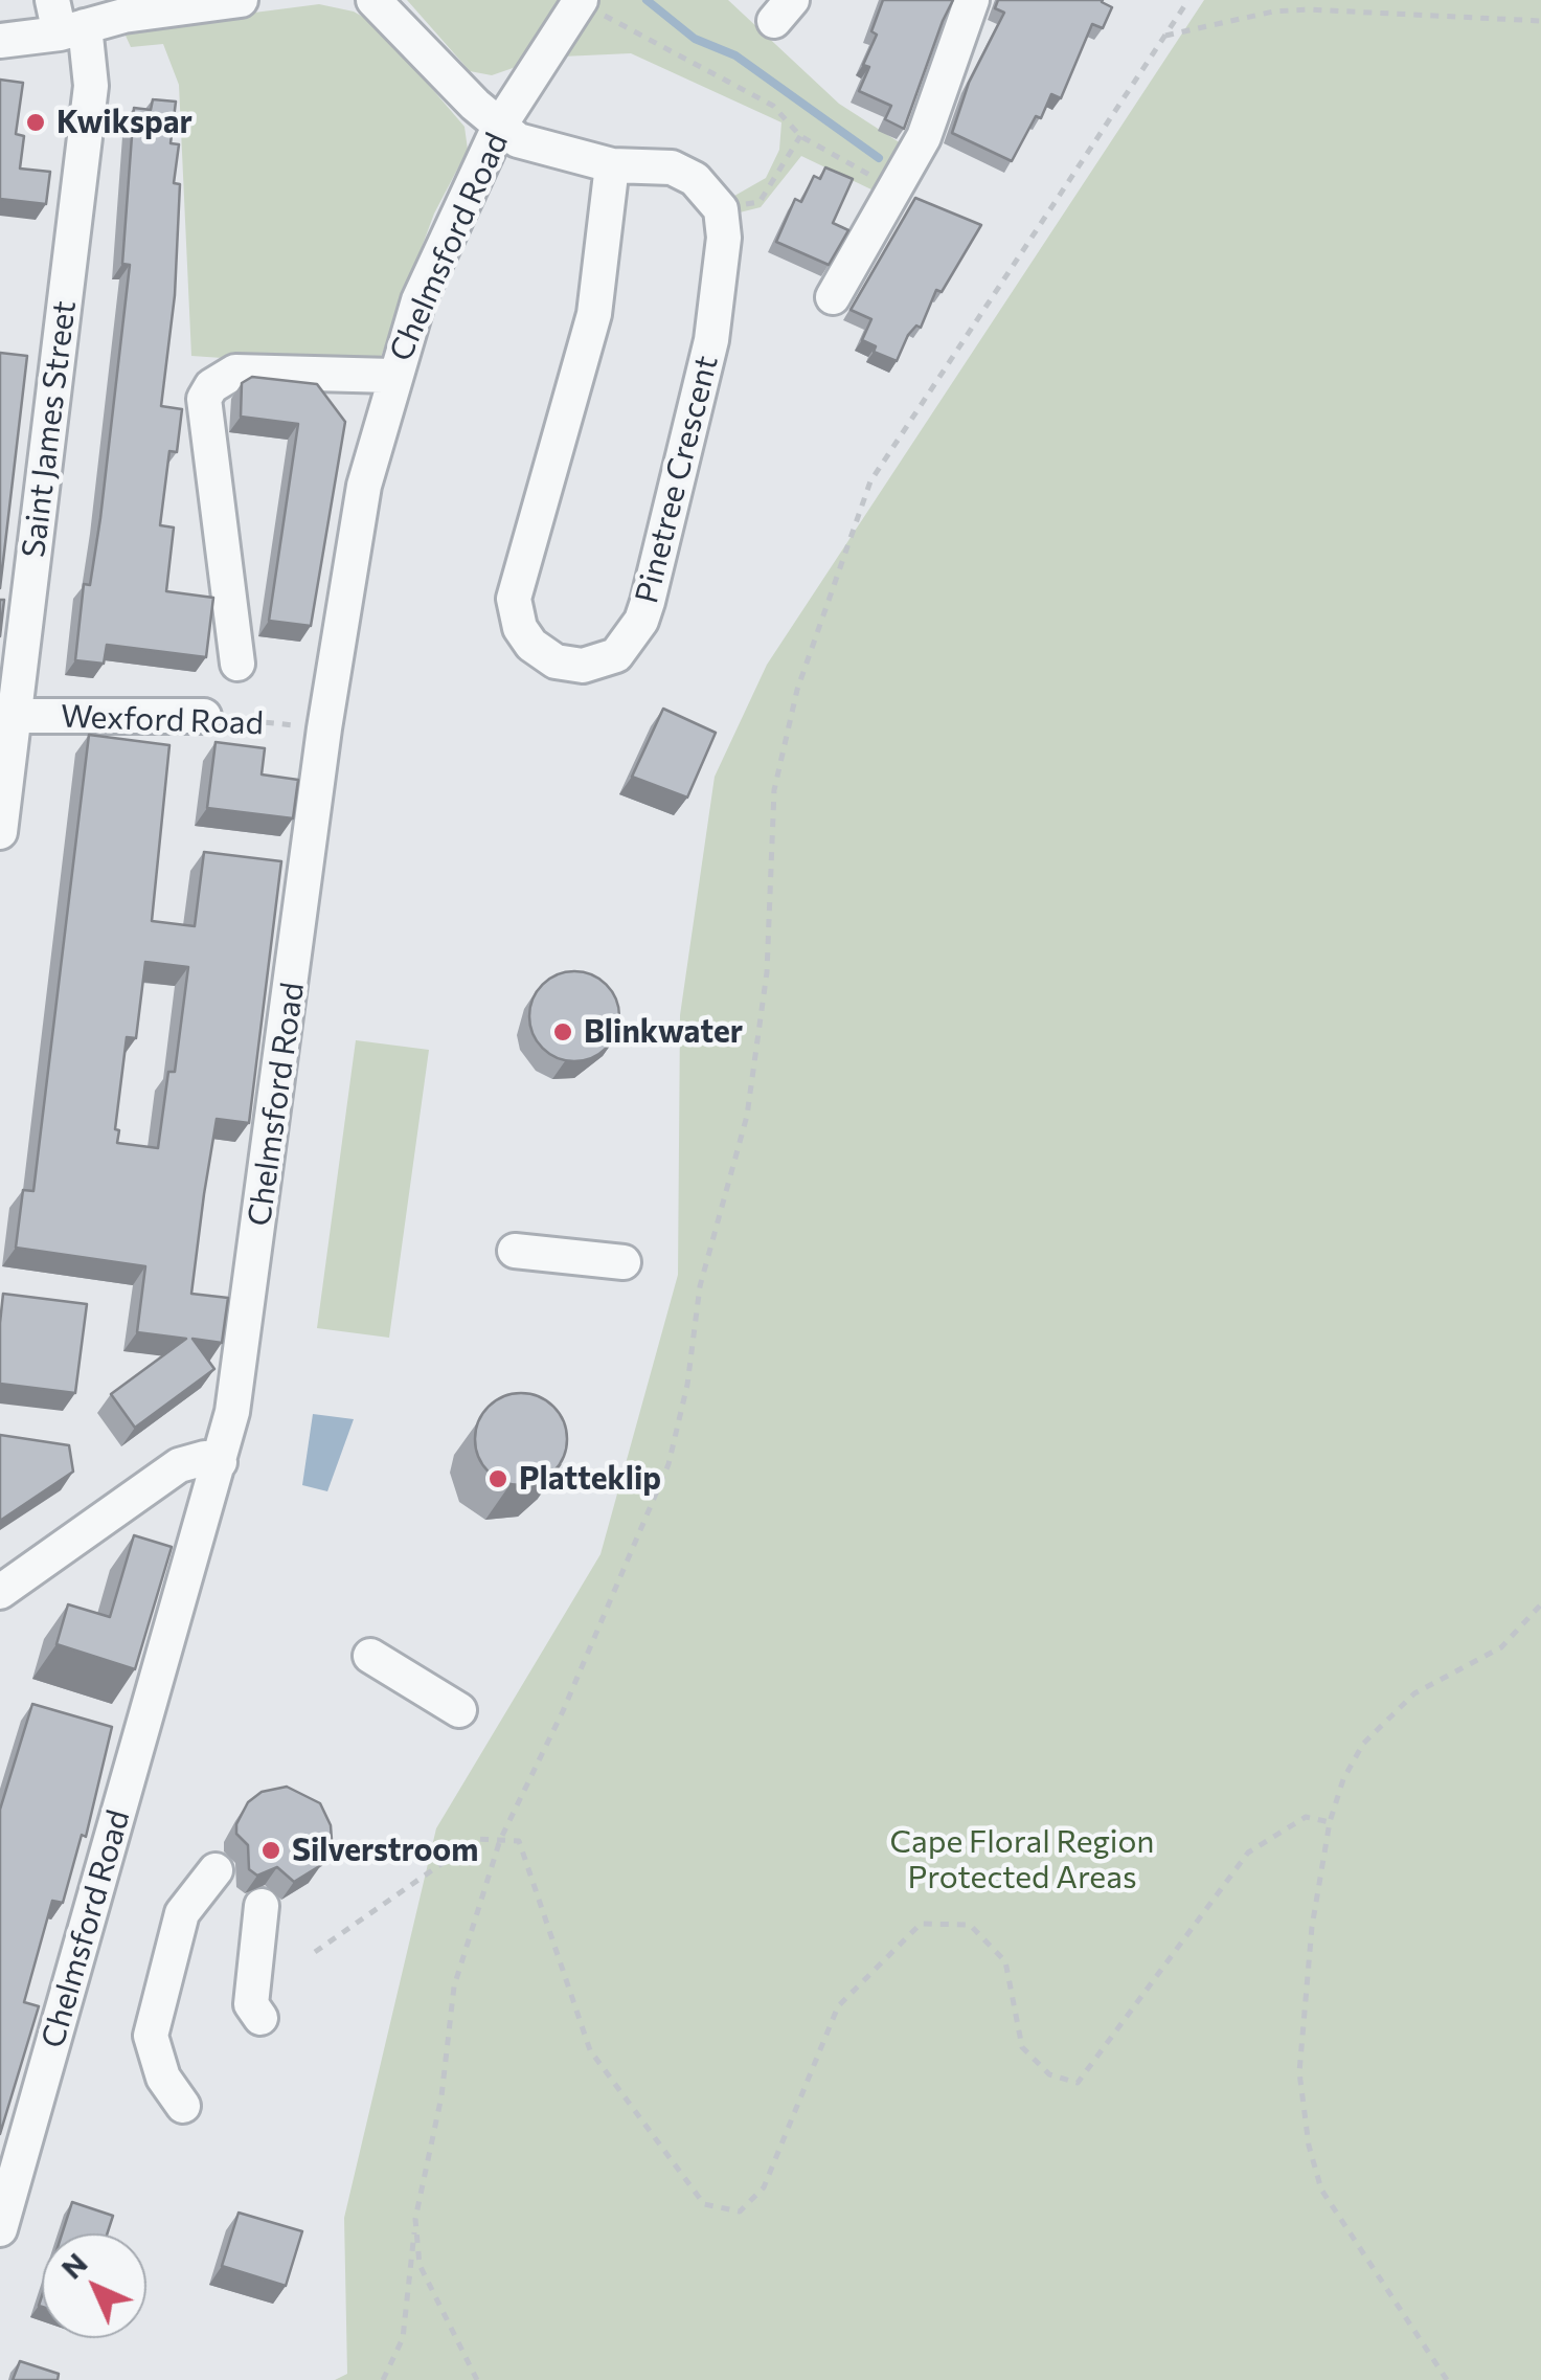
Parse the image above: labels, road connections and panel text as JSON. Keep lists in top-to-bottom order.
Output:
{
  "streets": {
    "street": [
      "Chelmsford Road",
      "Saint James Street",
      "Pinetree Crescent",
      "Wexford Road"
    ]
  },
  "crossings": [
    ["Chelmsford Road", "Wexford Road"],
    ["Saint James Street", "Wexford Road"]
  ],
  "parks": ["Cape Floral Region Protected Areas"],
  "places": [
    "Kwikspar",
    "Blinkwater",
    "Platteklip",
    "Silverstroom"
  ],
  "north": "top left"
}
